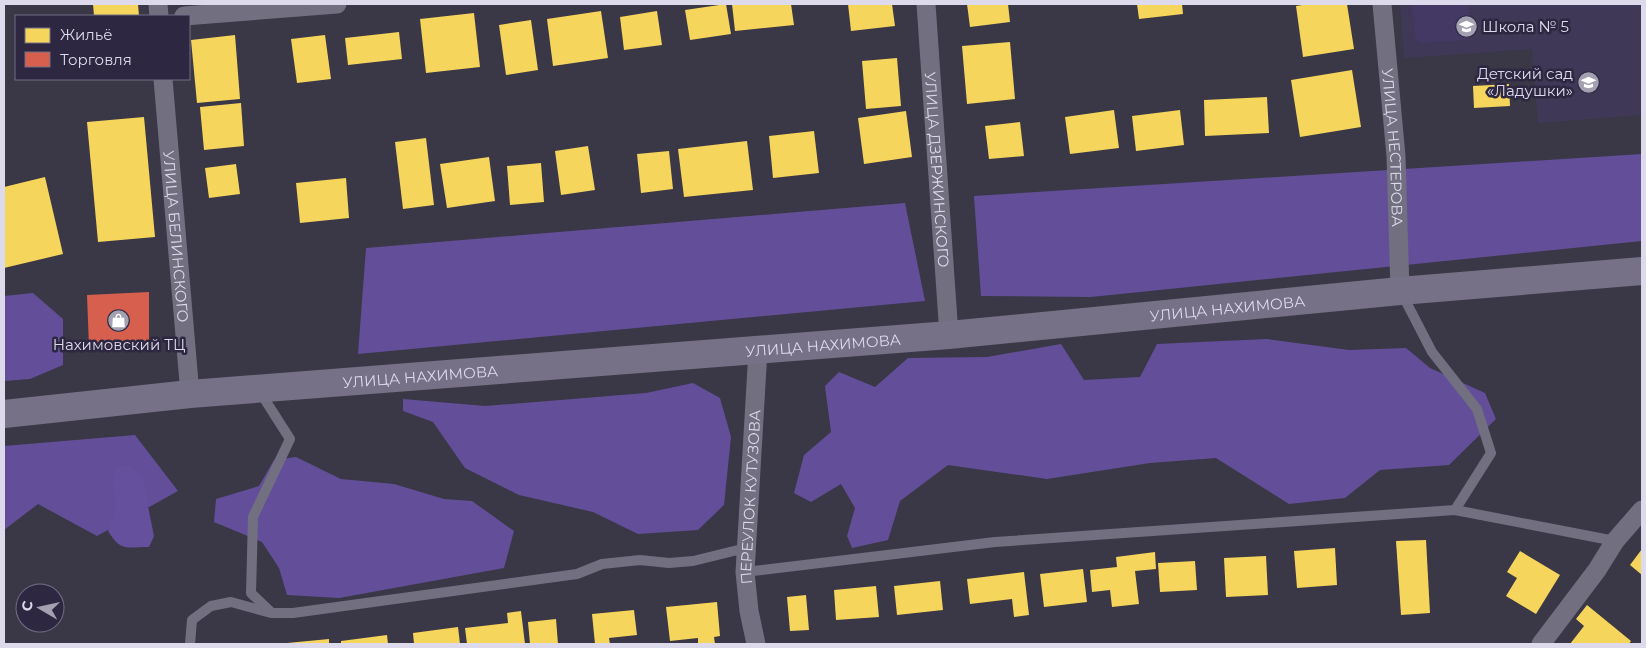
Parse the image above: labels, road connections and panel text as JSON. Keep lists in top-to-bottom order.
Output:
{
  "streets": {
    "main road": ["УЛИЦА НАХИМОВА"],
    "street": [
      "УЛИЦА НЕСТЕРОВА",
      "УЛИЦА ДЗЕРЖИНСКОГО",
      "УЛИЦА БЕЛИНСКОГО",
      "ПЕРЕУЛОК КУТУЗОВА"
    ]
  },
  "crossings": [
    ["УЛИЦА НЕСТЕРОВА", "УЛИЦА НАХИМОВА"],
    ["УЛИЦА ДЗЕРЖИНСКОГО", "УЛИЦА НАХИМОВА"],
    ["УЛИЦА БЕЛИНСКОГО", "УЛИЦА НАХИМОВА"],
    ["УЛИЦА НАХИМОВА", "ПЕРЕУЛОК КУТУЗОВА"]
  ],
  "places": {
    "school or university": ["Школа № 5", "Детский сад «Ладушки»"],
    "shop": ["Нахимовский ТЦ"]
  },
  "legend": ["Жильё", "Торговля"],
  "north": "left"
}
